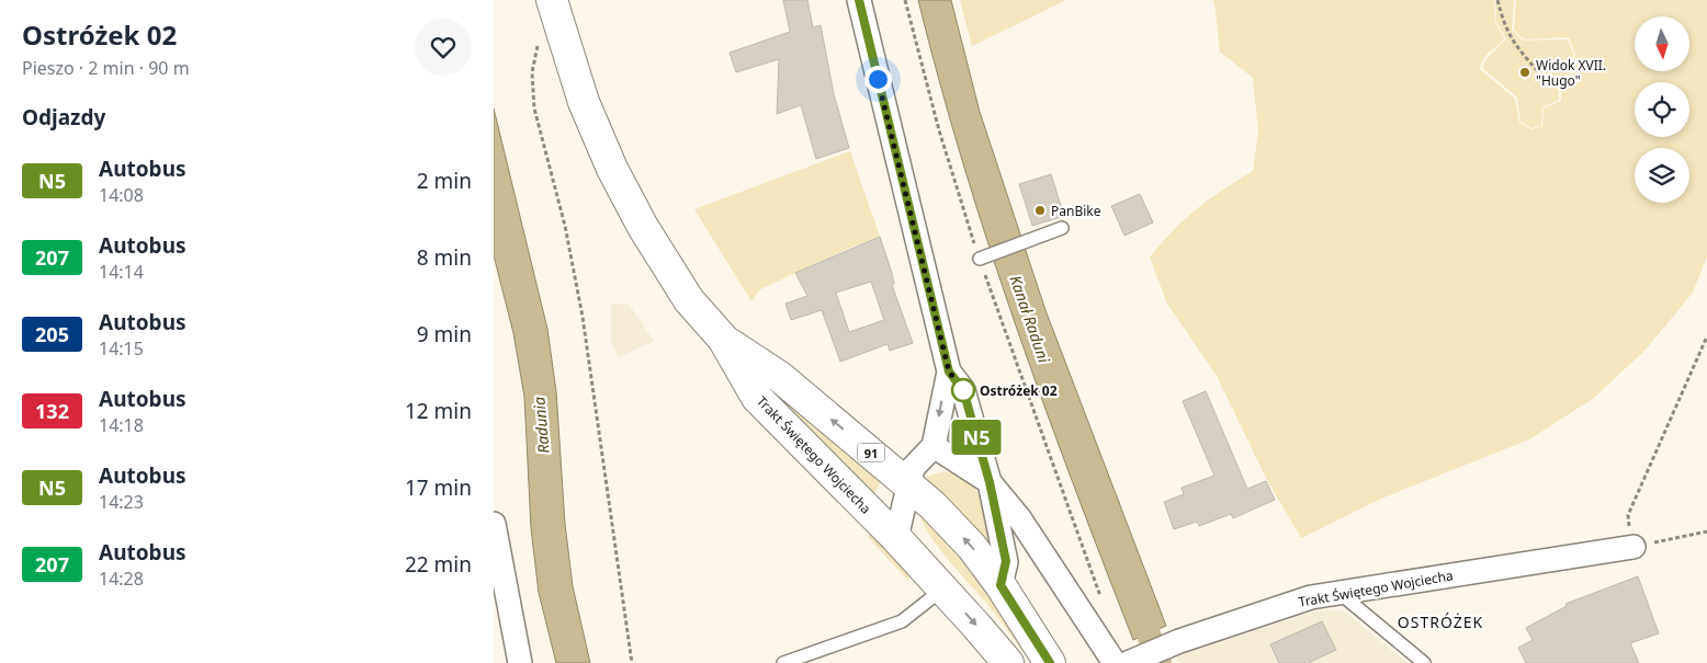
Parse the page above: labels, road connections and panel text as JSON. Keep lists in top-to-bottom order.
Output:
{
  "streets": {
    "main road": ["91", "Trakt Świętego Wojciecha"]
  },
  "districts": ["OSTRÓŻEK"],
  "water": ["Kanał Raduni", "Radunia"],
  "places": ["Widok XVII. \"Hugo\"", "PanBike", "Ostróżek 02"],
  "lines": ["bus line N5"],
  "north": "bottom",
  "page": {
    "heading": [
      ["Ostróżek 02", "Pieszo · 2 min · 90 m"],
      "Odjazdy"
    ],
    "on_map": "N5",
    "list": [
      {
        "mark": "N5",
        "name": "Autobus",
        "note": "14:08",
        "value": "2 min"
      },
      {
        "mark": "207",
        "name": "Autobus",
        "note": "14:14",
        "value": "8 min"
      },
      {
        "mark": "205",
        "name": "Autobus",
        "note": "14:15",
        "value": "9 min"
      },
      {
        "mark": "132",
        "name": "Autobus",
        "note": "14:18",
        "value": "12 min"
      },
      {
        "mark": "N5",
        "name": "Autobus",
        "note": "14:23",
        "value": "17 min"
      },
      {
        "mark": "207",
        "name": "Autobus",
        "note": "14:28",
        "value": "22 min"
      }
    ]
  }
}
